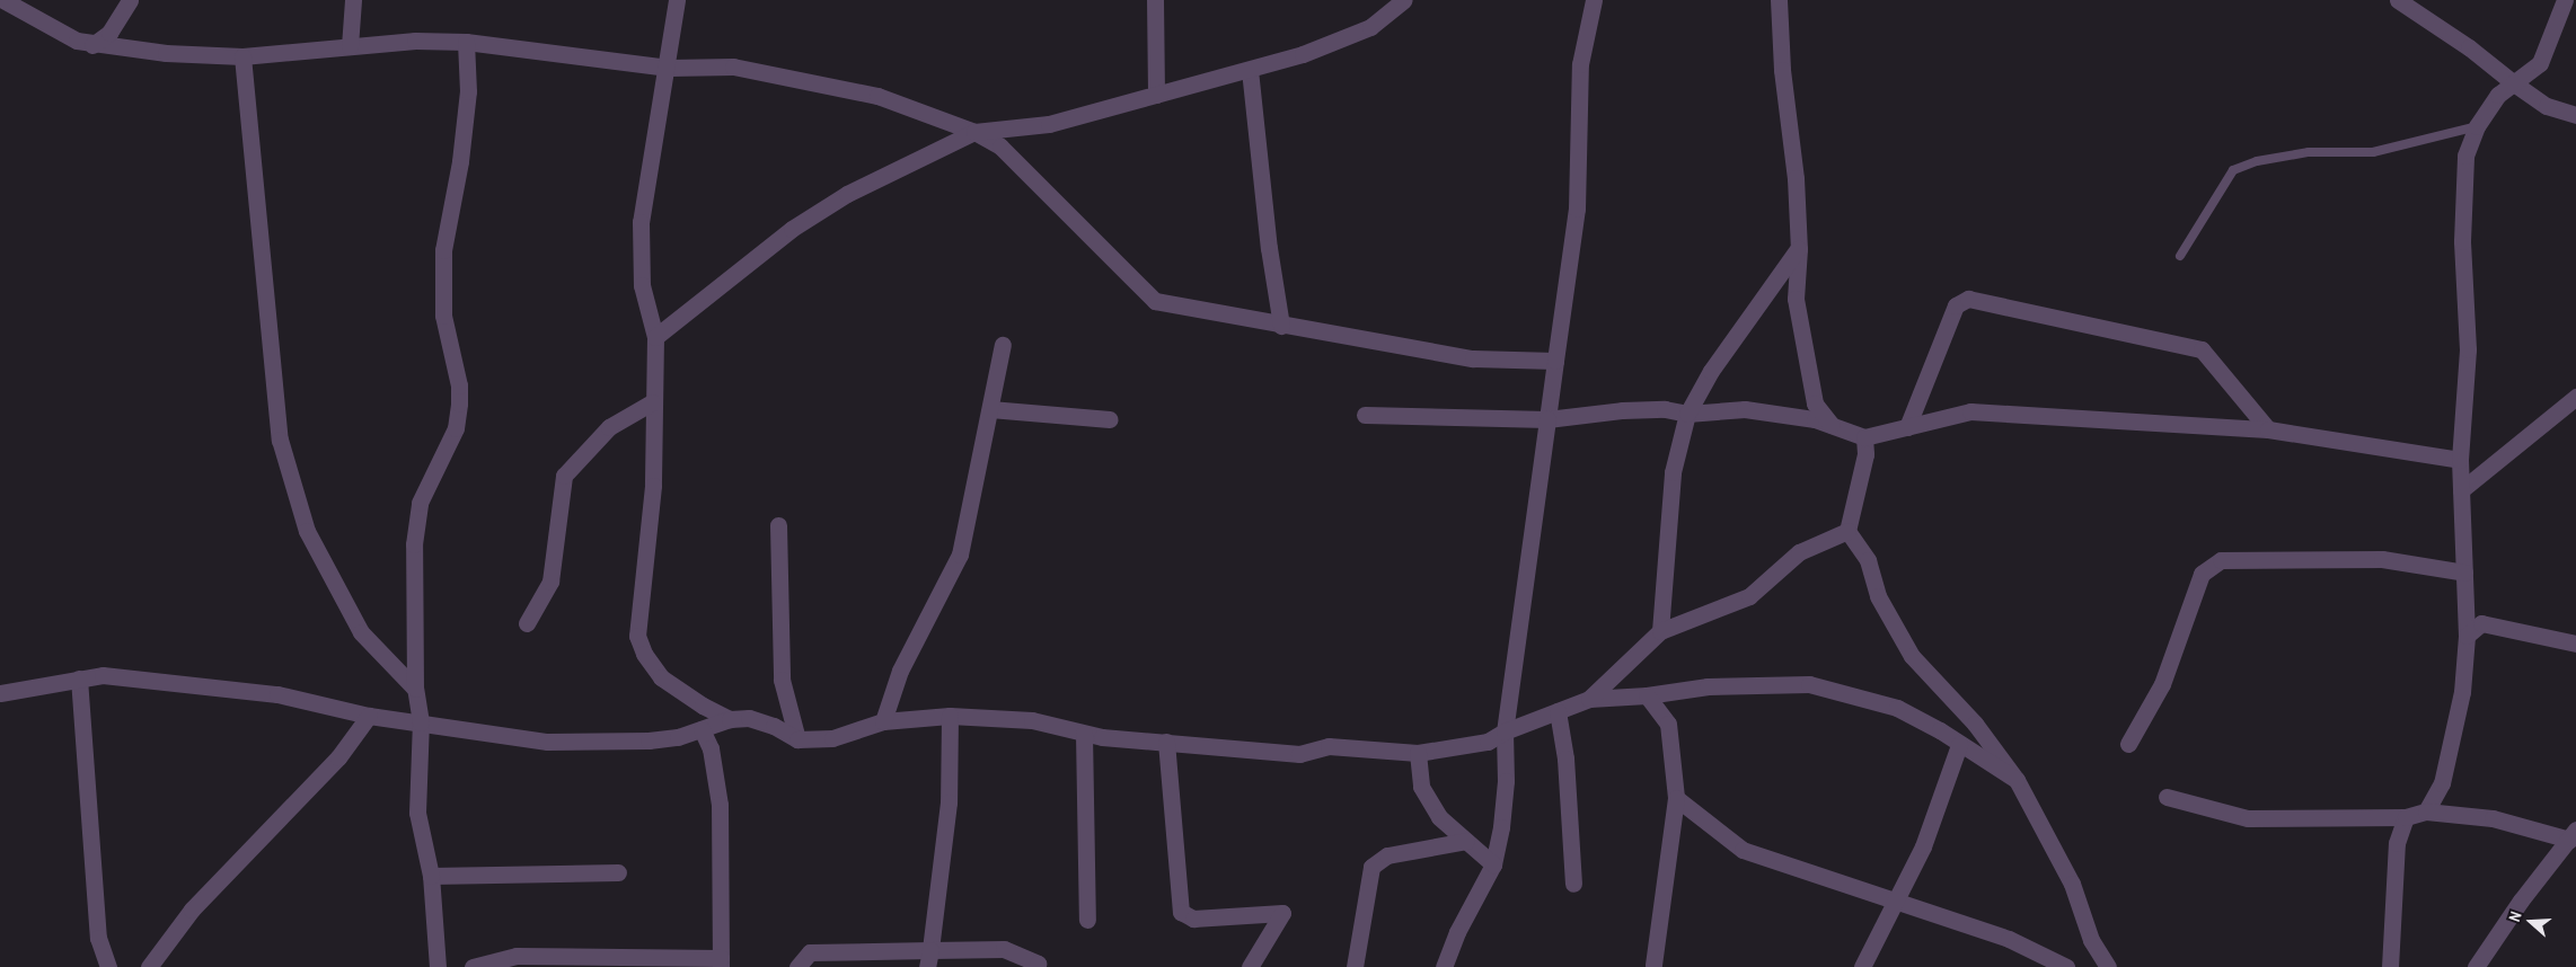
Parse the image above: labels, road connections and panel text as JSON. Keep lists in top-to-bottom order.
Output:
{
  "north": "left"
}
